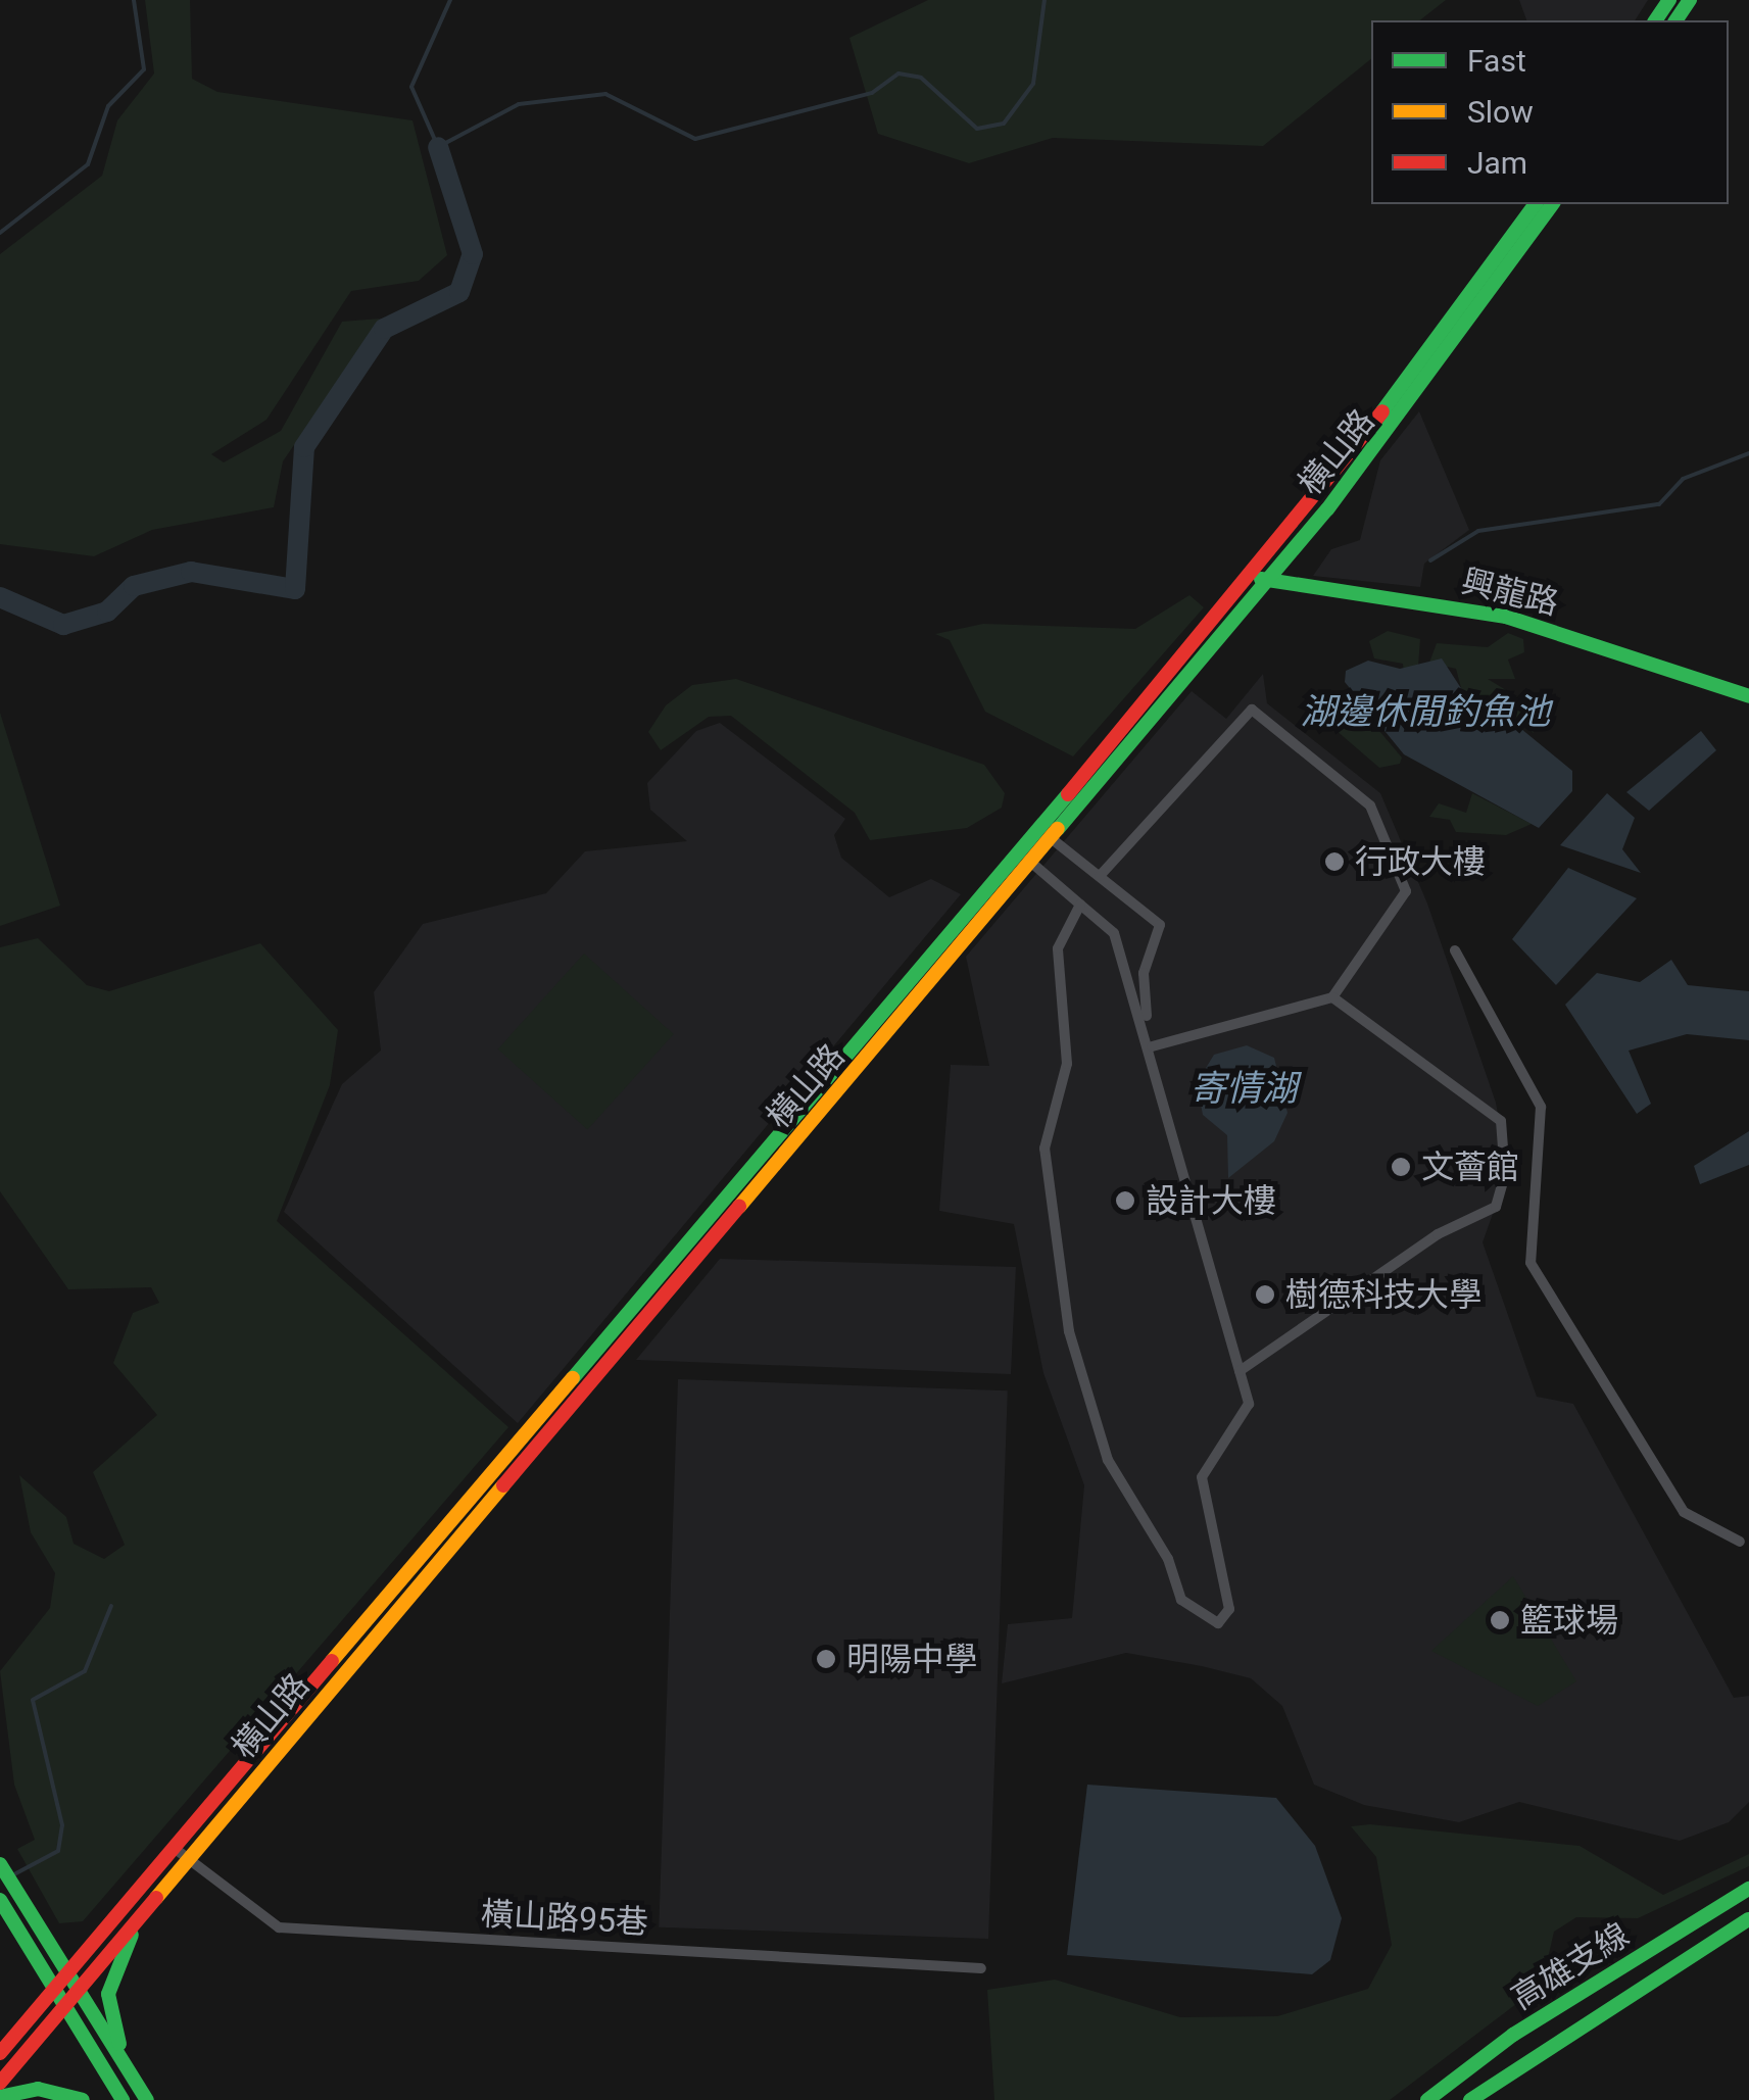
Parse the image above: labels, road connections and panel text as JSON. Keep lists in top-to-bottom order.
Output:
{
  "streets": {
    "main road": ["橫山路", "興龍路", "高雄支線"],
    "street": ["橫山路95巷"]
  },
  "crossings": [
    ["橫山路", "興龍路"],
    ["橫山路", "橫山路95巷"]
  ],
  "water": ["湖邊休閒釣魚池", "寄情湖"],
  "places": [
    "行政大樓",
    "文薈館",
    "設計大樓",
    "樹德科技大學",
    "籃球場",
    "明陽中學"
  ],
  "legend": ["Fast", "Slow", "Jam"]
}
